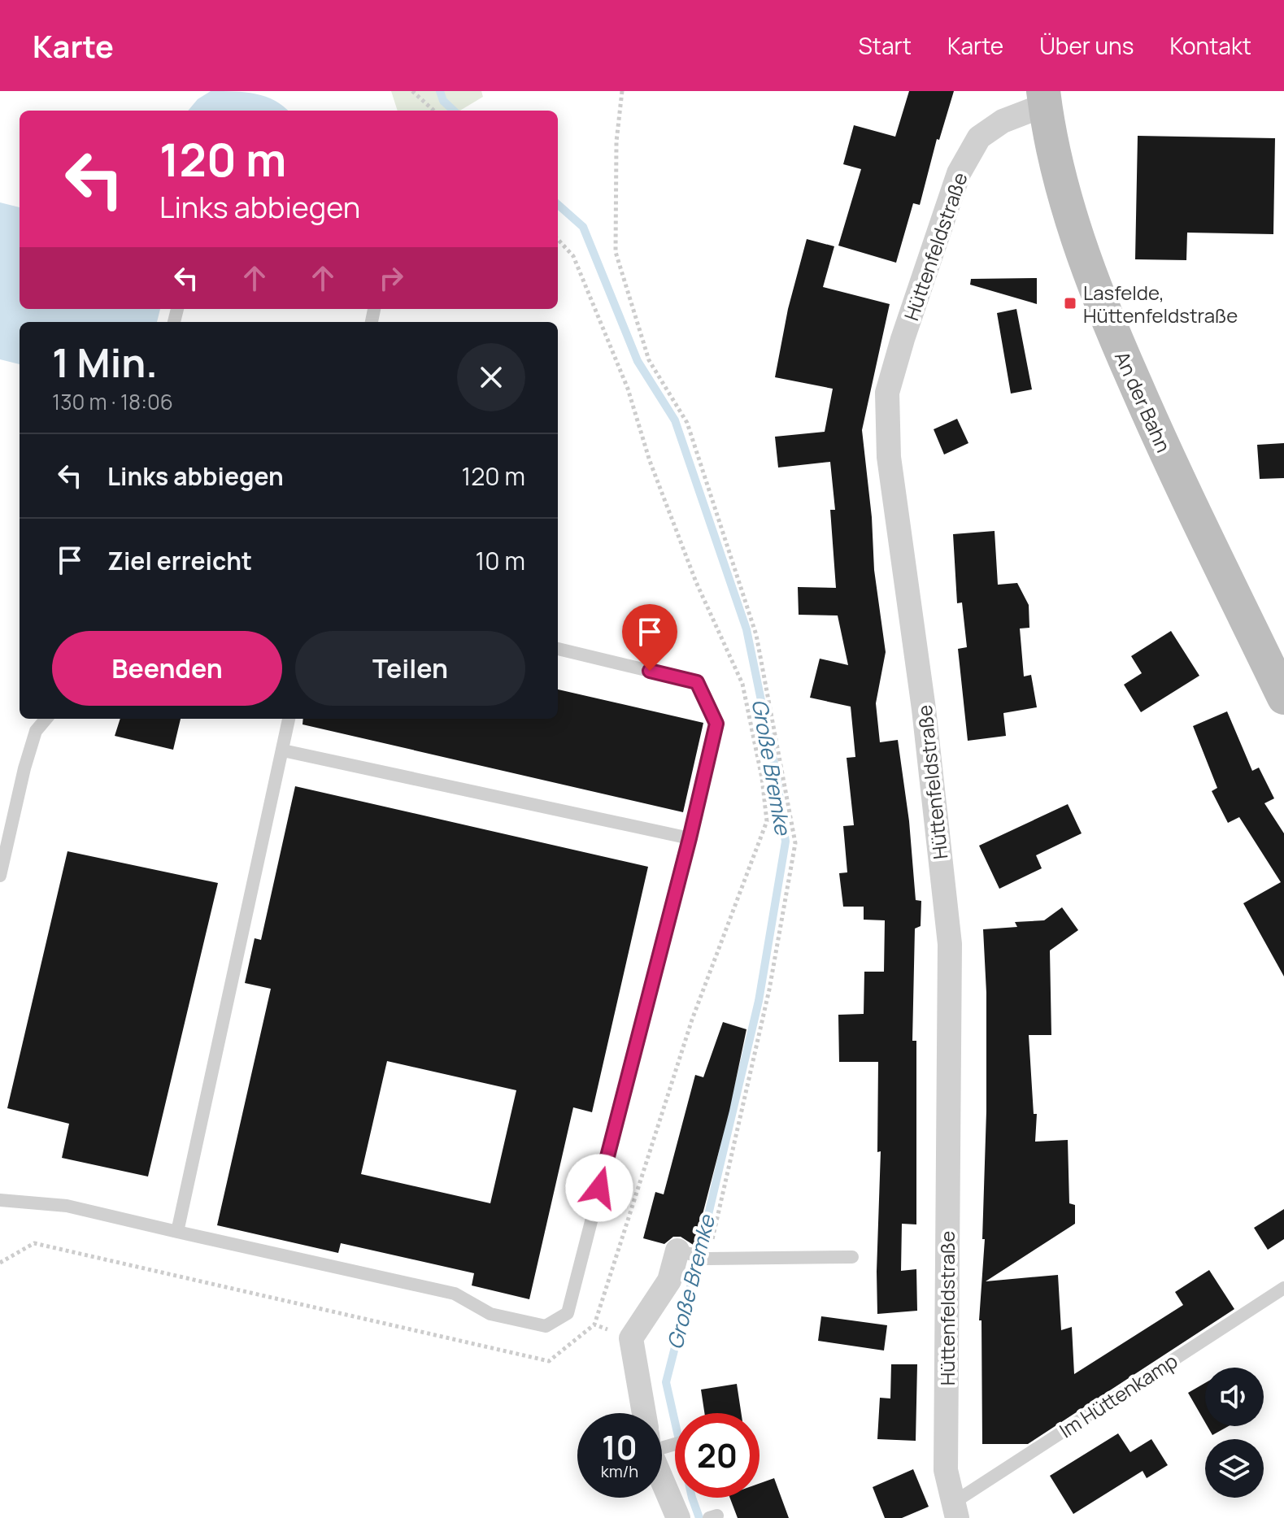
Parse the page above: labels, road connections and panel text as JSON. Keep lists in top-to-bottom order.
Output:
{
  "streets": {
    "street": ["Hüttenfeldstraße", "An der Bahn"],
    "lane": ["Im Hüttenkamp"]
  },
  "crossings": [
    ["Hüttenfeldstraße", "An der Bahn"],
    ["Hüttenfeldstraße", "Im Hüttenkamp"]
  ],
  "water": ["Große Bremke"],
  "places": {
    "transit": ["Lasfelde, Hüttenfeldstraße"]
  },
  "page": {
    "header": "Karte",
    "nav": [
      "Start",
      "Karte",
      "Über uns",
      "Kontakt"
    ],
    "turn": ["120 m", "Links abbiegen"],
    "heading": ["1 Min.", "130 m · 18:06"],
    "list": [
      {
        "name": "Links abbiegen",
        "value": "120 m"
      },
      {
        "name": "Ziel erreicht",
        "value": "10 m"
      }
    ],
    "buttons": ["Beenden", "Teilen"],
    "speed": "10 km/h",
    "limit": "20"
  }
}
